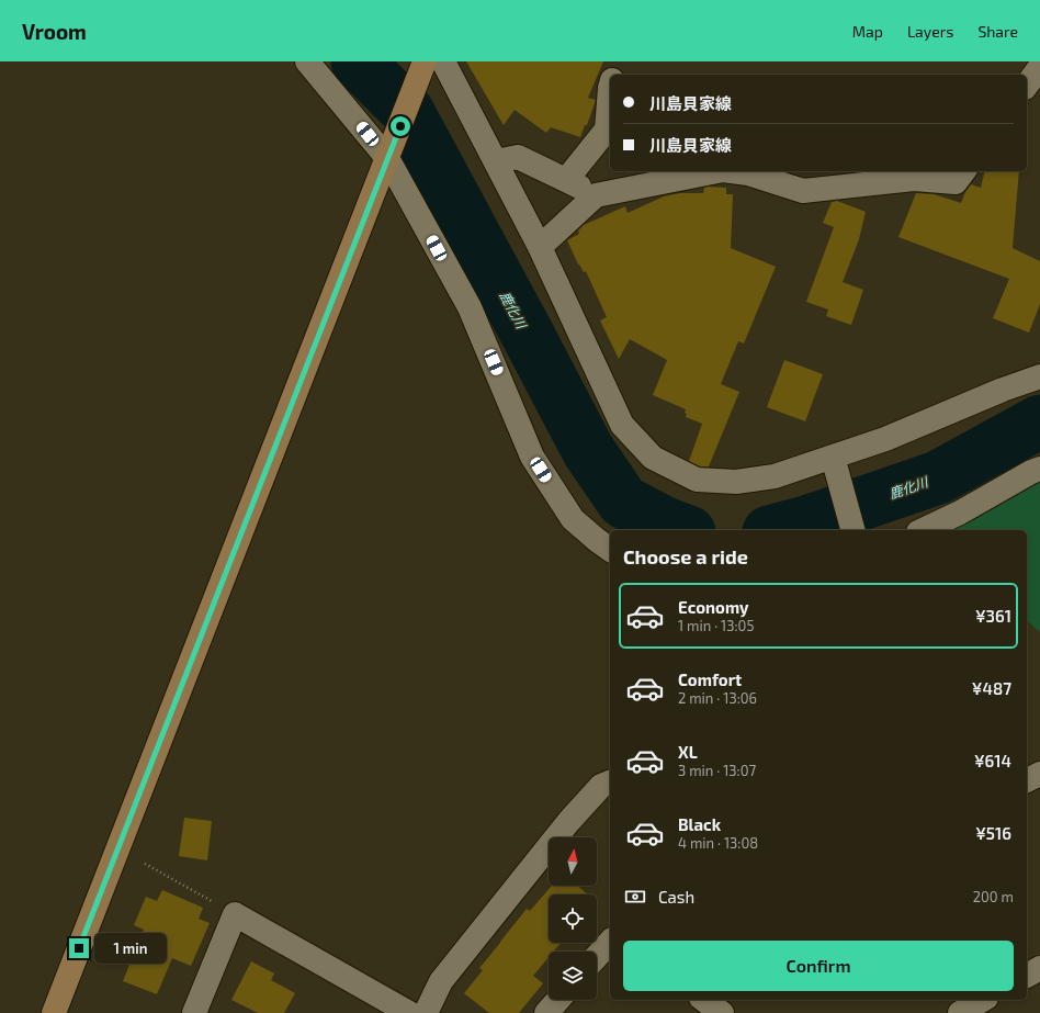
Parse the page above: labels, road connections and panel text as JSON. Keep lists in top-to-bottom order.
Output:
{
  "water": ["鹿化川"],
  "north": "top",
  "page": {
    "header": "Vroom",
    "nav": ["Map", "Layers", "Share"],
    "banner": ["川島貝家線", "川島貝家線"],
    "heading": "Choose a ride",
    "list": [
      {
        "name": "Economy",
        "note": "1 min · 13:05",
        "value": "¥361"
      },
      {
        "name": "Comfort",
        "note": "2 min · 13:06",
        "value": "¥487"
      },
      {
        "name": "XL",
        "note": "3 min · 13:07",
        "value": "¥614"
      },
      {
        "name": "Black",
        "note": "4 min · 13:08",
        "value": "¥516"
      }
    ],
    "pay": ["Cash", "200 m"],
    "buttons": "Confirm",
    "bubble": "1 min"
  }
}
